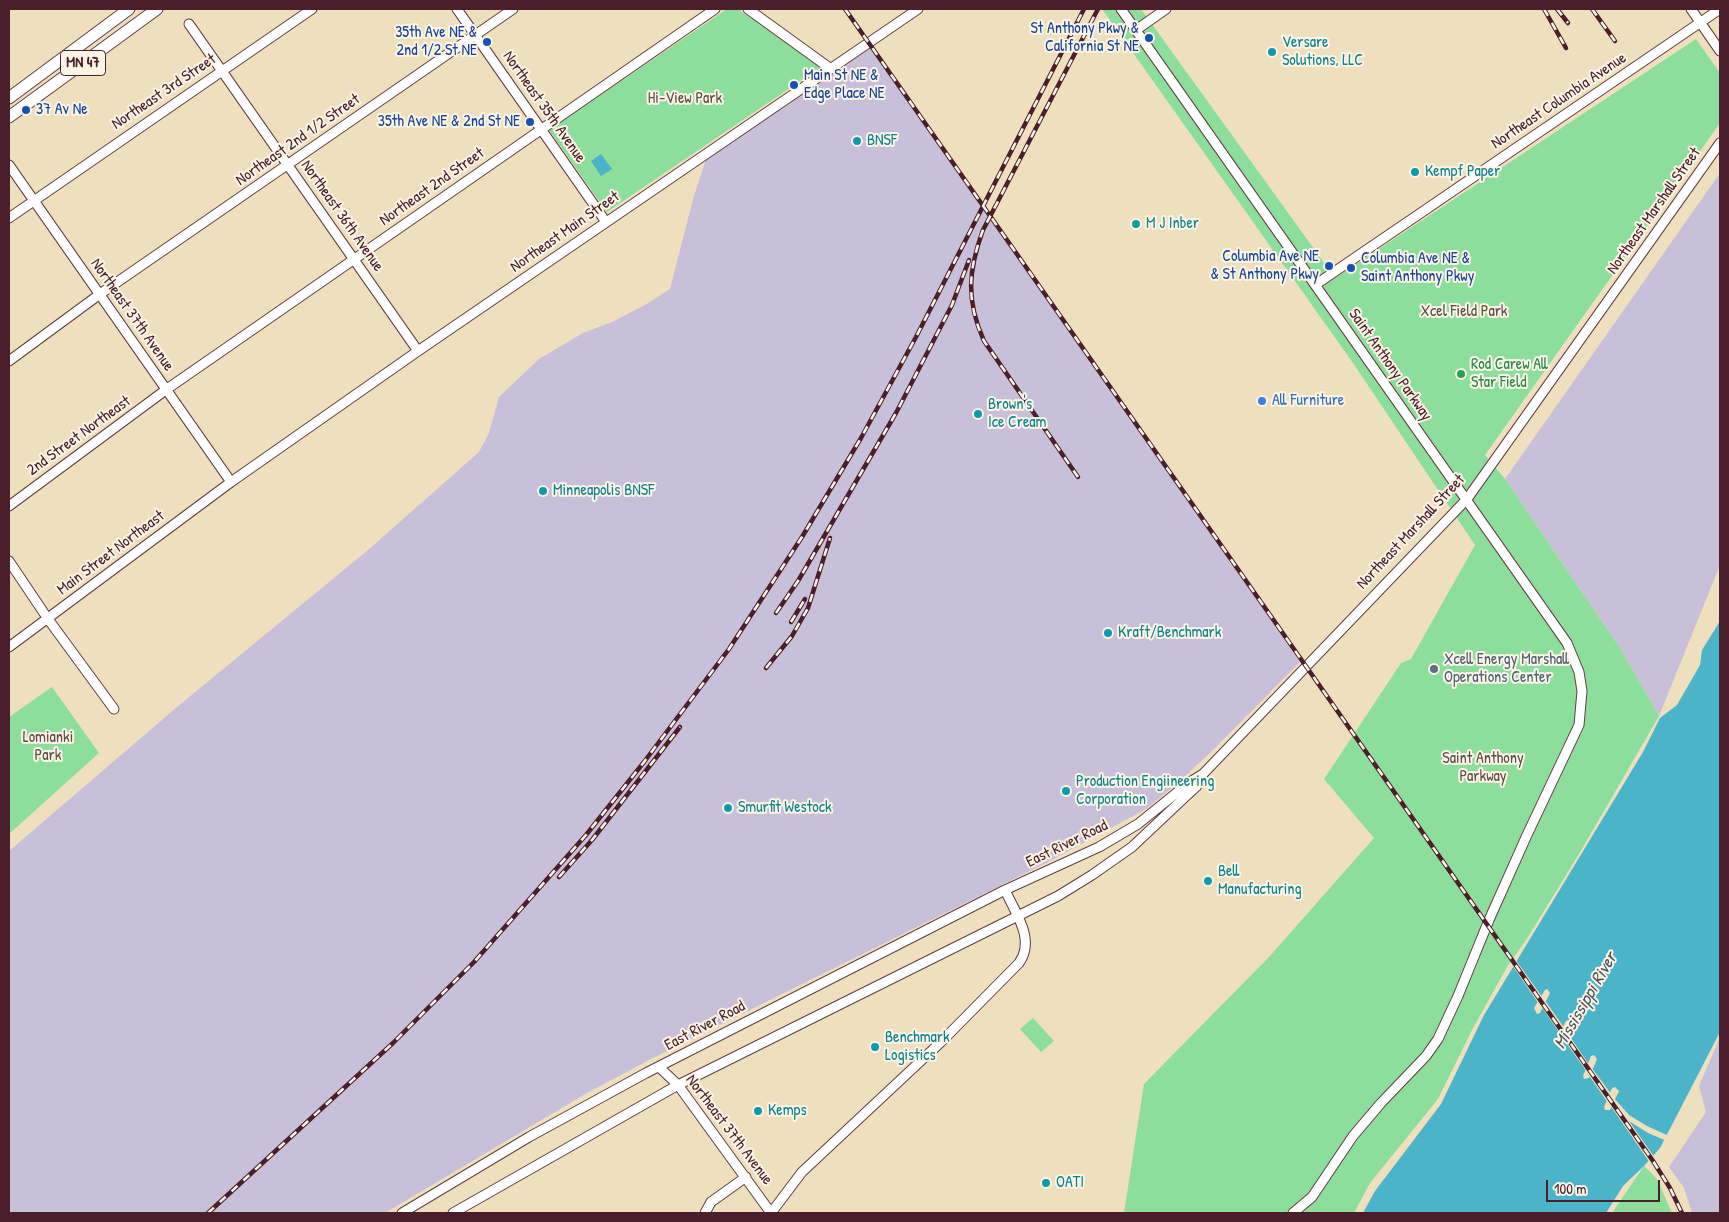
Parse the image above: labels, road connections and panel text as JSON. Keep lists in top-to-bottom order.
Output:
{
  "streets": {
    "main road": ["MN 47"],
    "street": [
      "Northeast 3rd Street",
      "Northeast Columbia Avenue",
      "Northeast 35th Avenue",
      "Northeast 2nd 1/2 Street",
      "Northeast 2nd Street",
      "Northeast Marshall Street",
      "Northeast 36th Avenue",
      "Northeast Main Street",
      "Northeast 37th Avenue",
      "Saint Anthony Parkway",
      "2nd Street Northeast",
      "Main Street Northeast",
      "East River Road"
    ]
  },
  "crossings": [
    ["Northeast 3rd Street", "Northeast 36th Avenue"],
    ["Northeast 3rd Street", "Northeast 37th Avenue"],
    ["Northeast Columbia Avenue", "Saint Anthony Parkway"],
    ["Northeast 35th Avenue", "Northeast 2nd 1/2 Street"],
    ["Northeast 35th Avenue", "Northeast 2nd Street"],
    ["Northeast 35th Avenue", "Northeast Main Street"],
    ["Northeast 2nd 1/2 Street", "Northeast 36th Avenue"],
    ["Northeast 2nd 1/2 Street", "Northeast 37th Avenue"],
    ["Northeast 2nd Street", "Northeast 36th Avenue"],
    ["Northeast 2nd Street", "Northeast 37th Avenue"],
    ["Northeast 2nd Street", "2nd Street Northeast"],
    ["Northeast Marshall Street", "Saint Anthony Parkway"],
    ["Northeast Marshall Street", "East River Road"],
    ["Northeast 36th Avenue", "Northeast Main Street"],
    ["Northeast Main Street", "Northeast 37th Avenue"],
    ["Northeast Main Street", "Main Street Northeast"],
    ["Northeast 37th Avenue", "2nd Street Northeast"],
    ["Northeast 37th Avenue", "Main Street Northeast"],
    ["Northeast 37th Avenue", "East River Road"]
  ],
  "water": ["Mississippi River"],
  "parks": [
    "Hi-View Park",
    "Xcel Field Park",
    "Lomianki Park",
    "Saint Anthony Parkway"
  ],
  "places": [
    "St Anthony Pkwy & California St NE",
    "35th Ave NE & 2nd 1/2 St NE",
    "Versare Solutions, LLC",
    "Main St NE & Edge Place NE",
    "37 Av Ne",
    "35th Ave NE & 2nd St NE",
    "BNSF",
    "Kempf Paper",
    "M J Inber",
    "Columbia Ave NE & St Anthony Pkwy",
    "Columbia Ave NE & Saint Anthony Pkwy",
    "Rod Carew All Star Field",
    "All Furniture",
    "Brown's Ice Cream",
    "Minneapolis BNSF",
    "Kraft/Benchmark",
    "Xcell Energy Marshall Operations Center",
    "Production Engiineering Corporation",
    "Smurfit Westock",
    "Bell Manufacturing",
    "Benchmark Logistics",
    "Kemps",
    "OATI"
  ],
  "scale_bar": "100 m"
}
